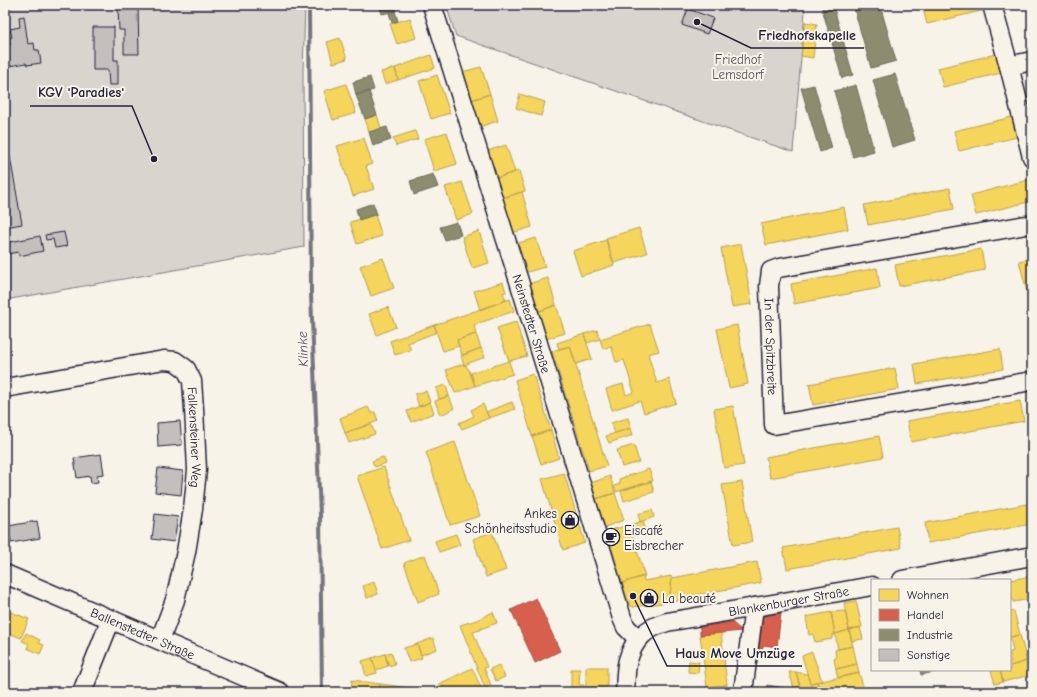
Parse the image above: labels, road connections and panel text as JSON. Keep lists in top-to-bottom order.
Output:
{
  "streets": {
    "street": [
      "Neinstedter Straße",
      "In der Spitzbreite",
      "Falkensteiner Weg",
      "Blankenburger Straße",
      "Ballenstedter Straße"
    ]
  },
  "crossings": [
    ["Neinstedter Straße", "Blankenburger Straße"],
    ["Falkensteiner Weg", "Ballenstedter Straße"]
  ],
  "water": ["Klinke"],
  "parks": ["Friedhof Lemsdorf"],
  "places": {
    "other": ["Friedhofskapelle", "KGV 'Paradies'", "Haus Move Umzüge"],
    "shop": ["Ankes Schönheitsstudio", "La beauté"],
    "cafe": ["Eiscafé Eisbrecher"]
  },
  "legend": [
    "Wohnen",
    "Handel",
    "Industrie",
    "Sonstige"
  ]
}
